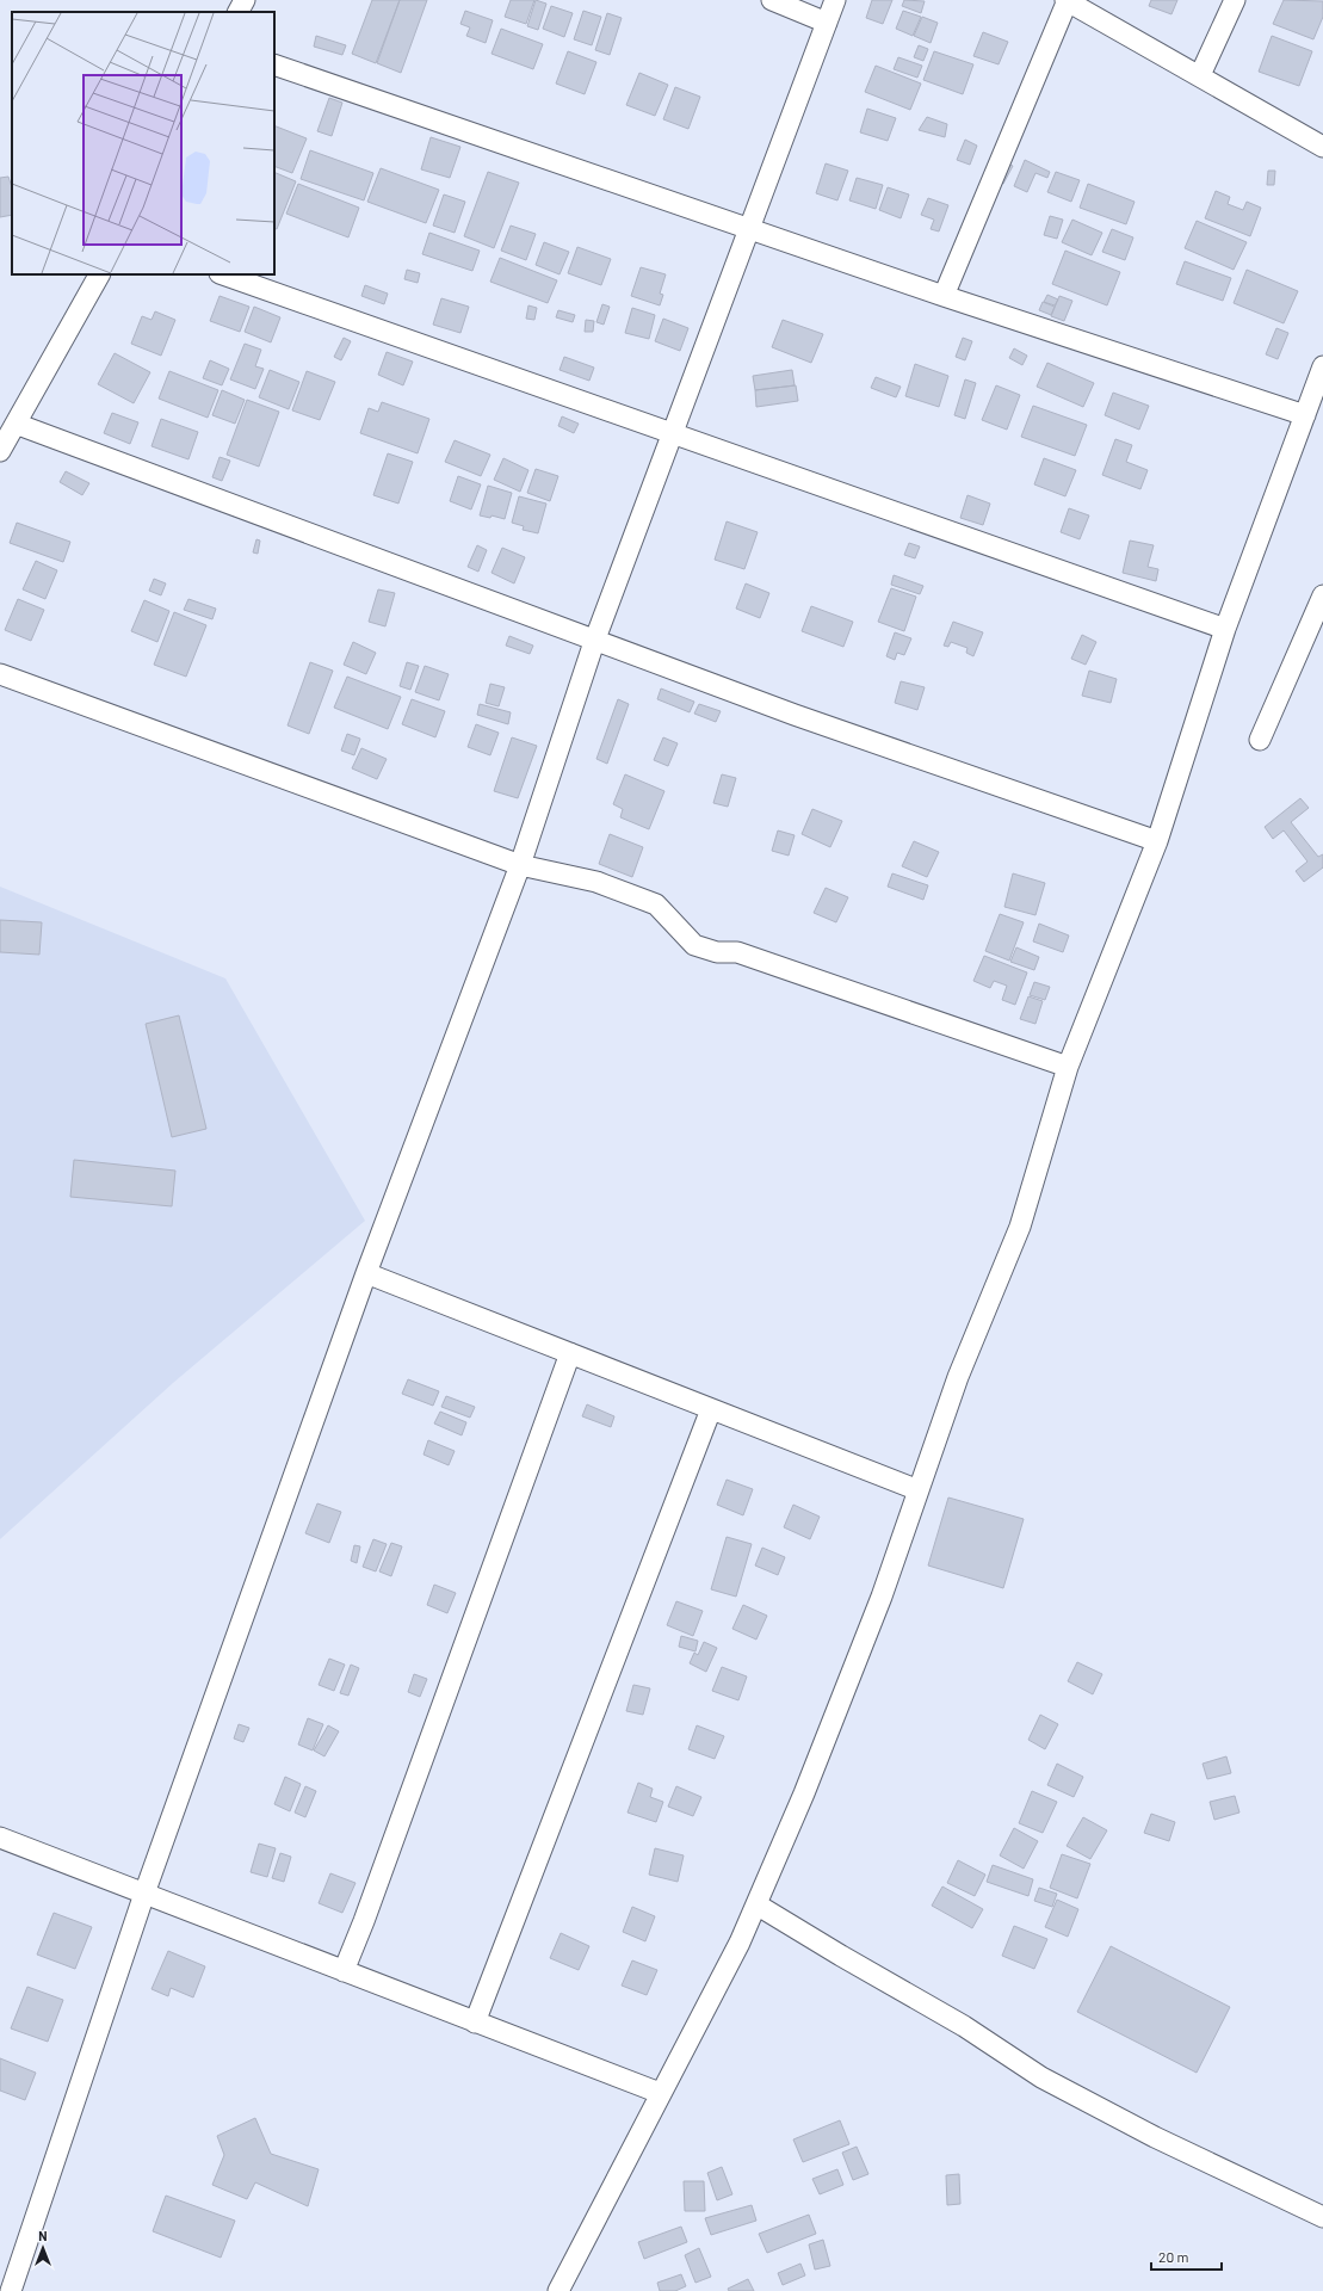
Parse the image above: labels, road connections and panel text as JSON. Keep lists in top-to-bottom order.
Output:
{
  "scale_bar": "20 m",
  "north": "top"
}
